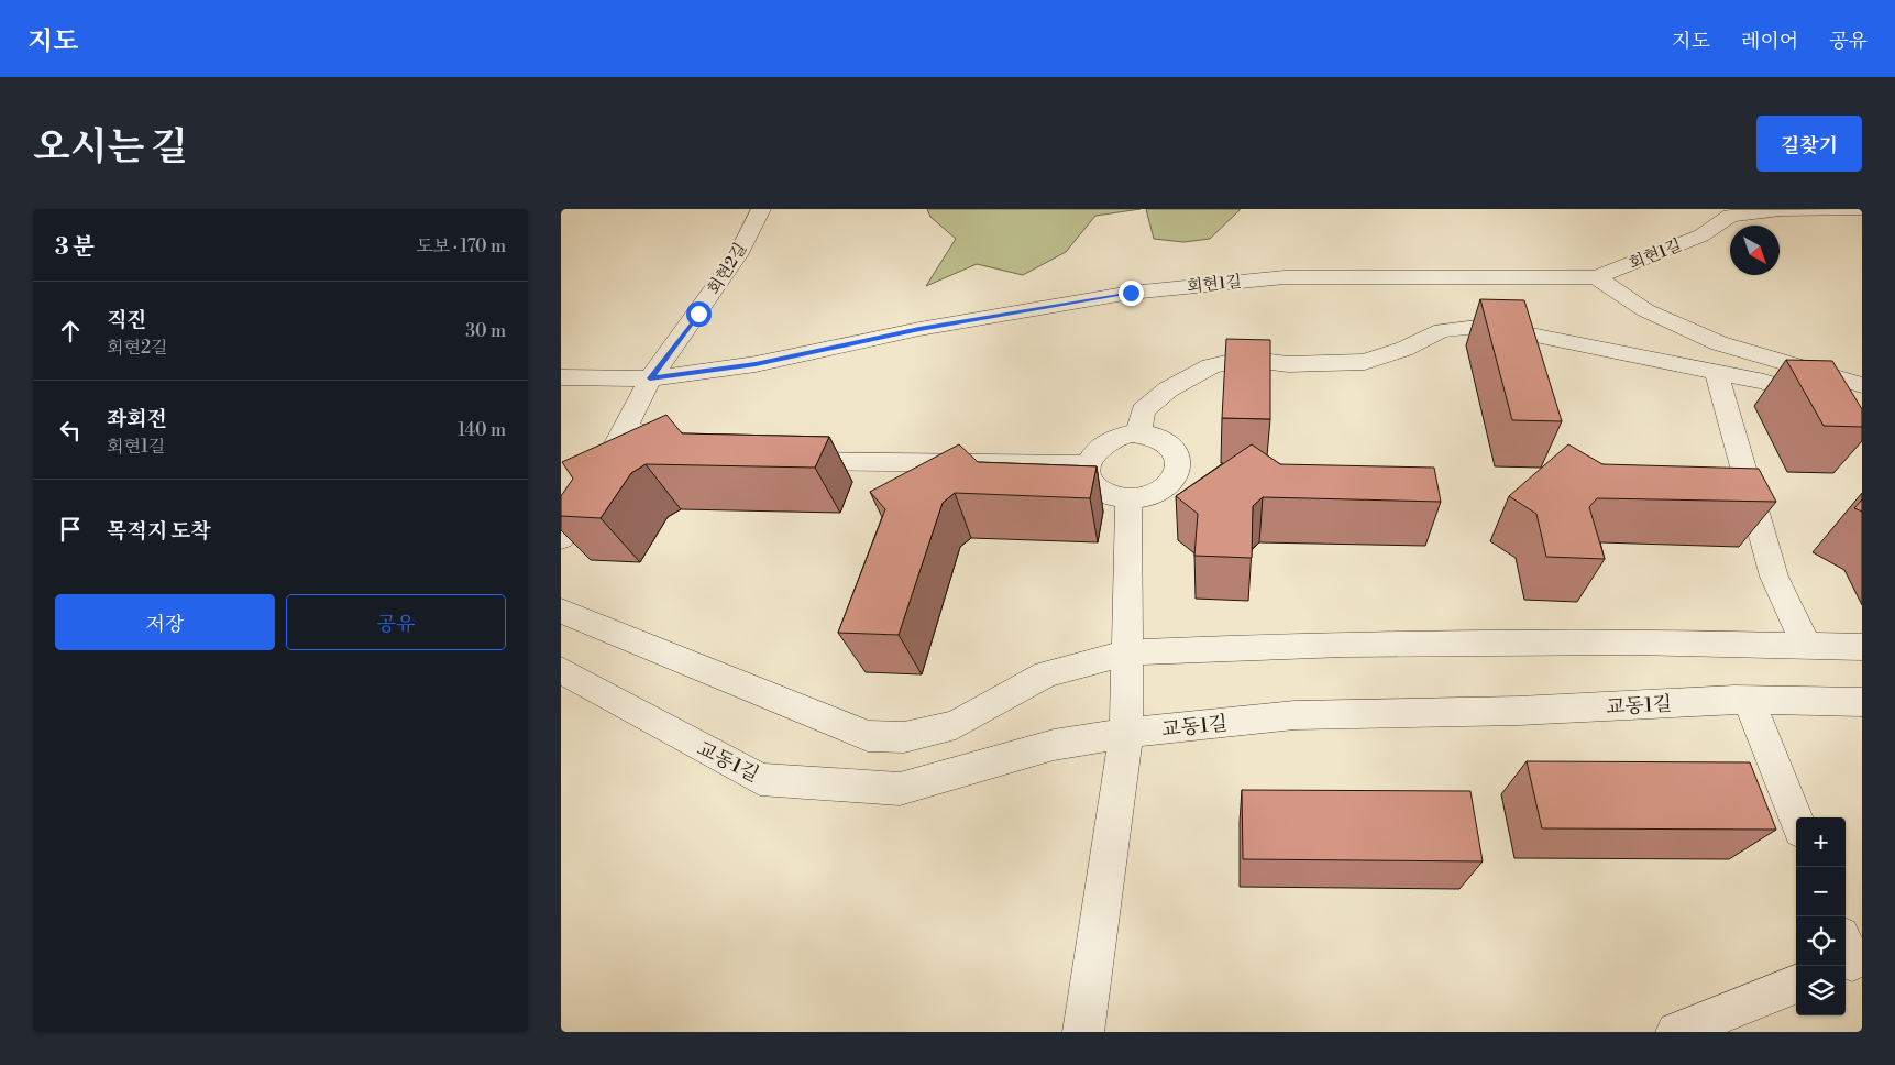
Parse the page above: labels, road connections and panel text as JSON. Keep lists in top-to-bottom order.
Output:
{
  "streets": {
    "street": ["회현1길", "회현2길", "교동1길"]
  },
  "crossings": [
    ["회현1길", "회현2길"]
  ],
  "north": "bottom right",
  "page": {
    "header": "지도",
    "nav": ["지도", "레이어", "공유"],
    "title": "오시는 길",
    "buttons": [
      "길찾기",
      ["저장", "공유"]
    ],
    "heading": ["3 분", "도보 · 170 m"],
    "list": [
      ["직진", "회현2길", "30 m"],
      ["좌회전", "회현1길", "140 m"],
      "목적지 도착"
    ],
    "map_buttons": ["+", "−"]
  }
}
